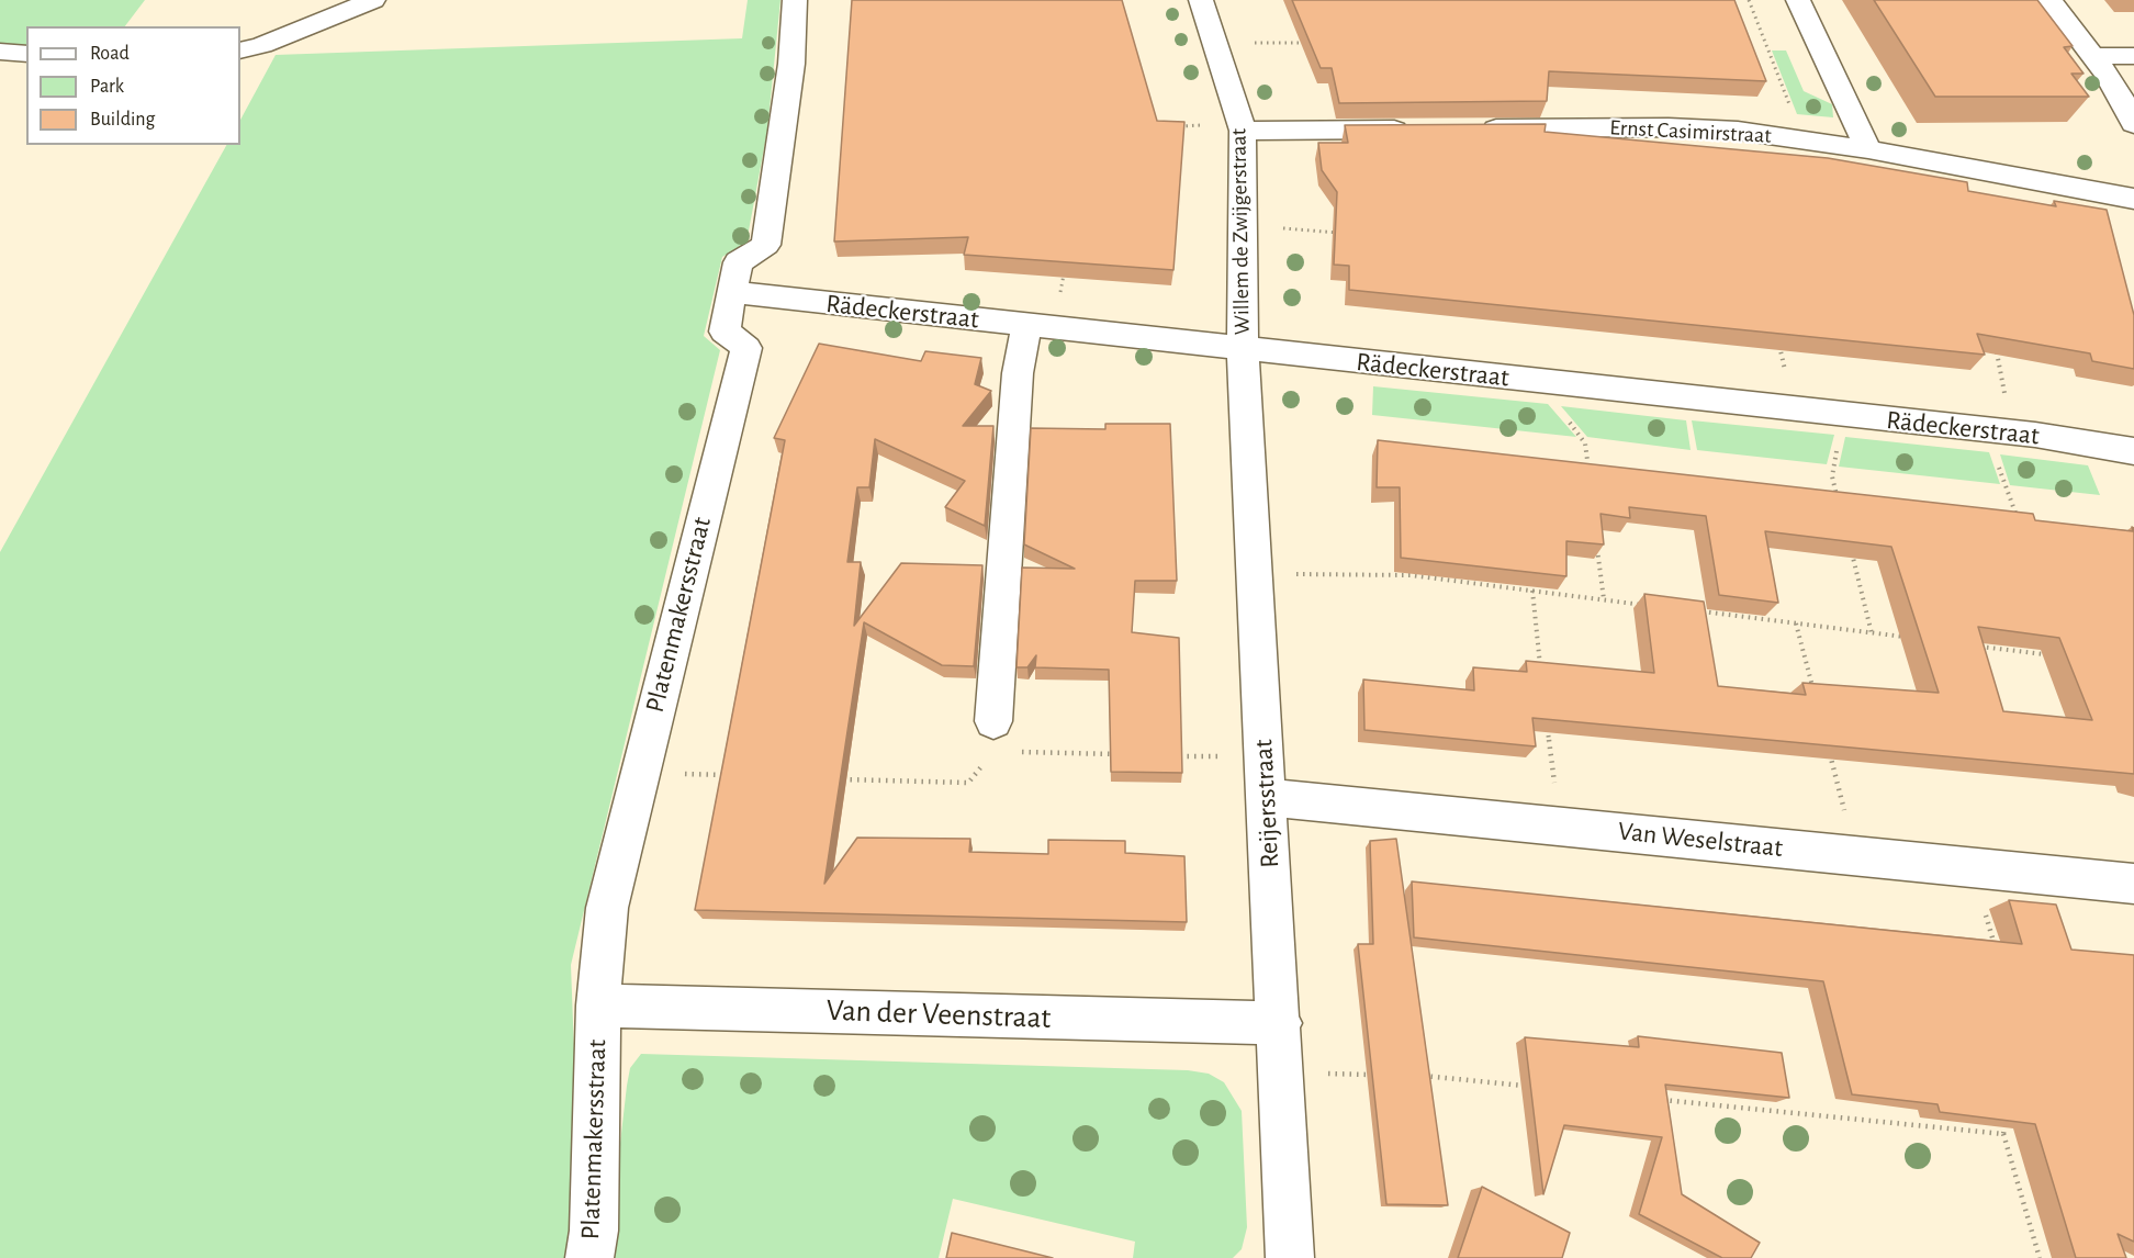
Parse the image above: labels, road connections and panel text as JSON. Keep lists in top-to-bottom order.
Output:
{
  "streets": {
    "street": [
      "Ernst Casimirstraat",
      "Willem de Zwijgerstraat",
      "Rädeckerstraat",
      "Platenmakersstraat",
      "Reijersstraat",
      "Van Weselstraat",
      "Van der Veenstraat"
    ]
  },
  "crossings": [
    ["Willem de Zwijgerstraat", "Rädeckerstraat"],
    ["Willem de Zwijgerstraat", "Reijersstraat"],
    ["Rädeckerstraat", "Platenmakersstraat"],
    ["Rädeckerstraat", "Reijersstraat"],
    ["Platenmakersstraat", "Van der Veenstraat"],
    ["Reijersstraat", "Van Weselstraat"],
    ["Reijersstraat", "Van der Veenstraat"]
  ],
  "legend": ["Road", "Park", "Building"]
}
